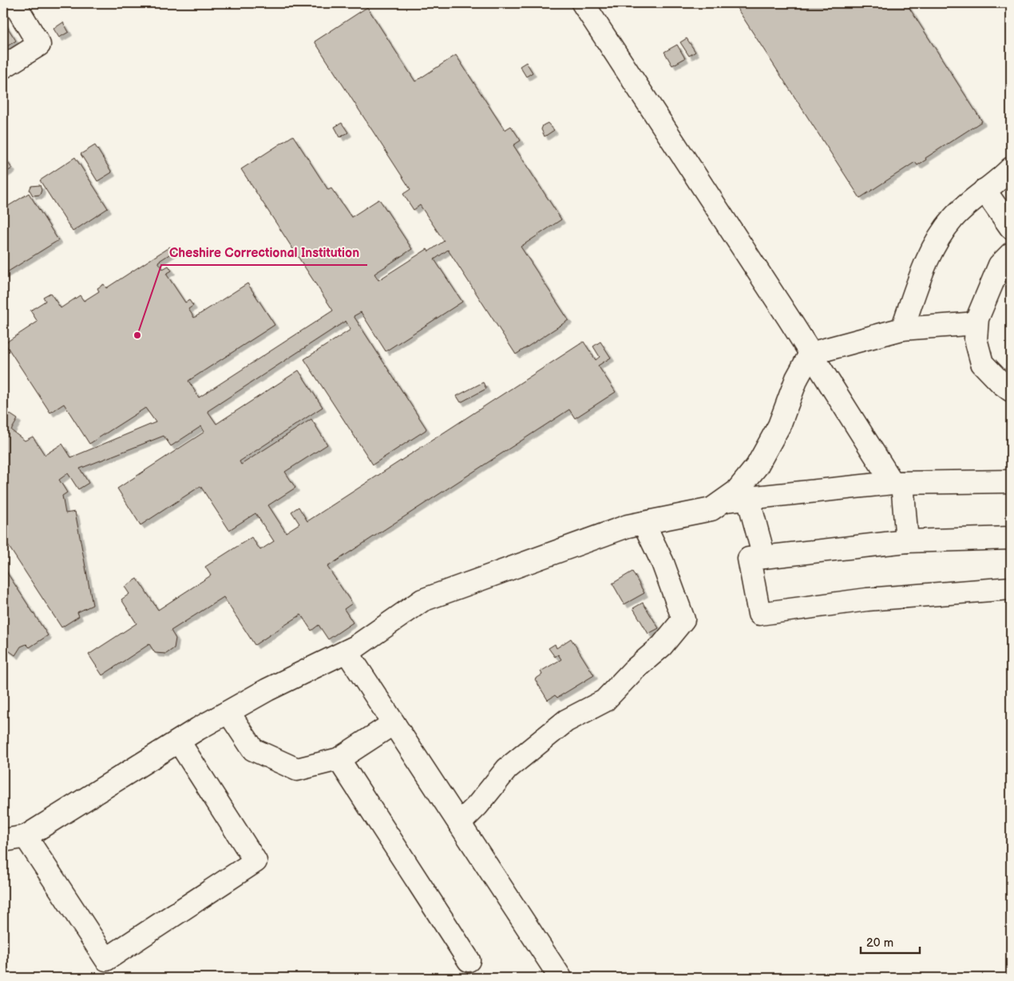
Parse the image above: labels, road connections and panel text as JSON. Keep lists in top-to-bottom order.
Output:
{
  "places": ["Cheshire Correctional Institution"],
  "scale_bar": "20 m"
}
